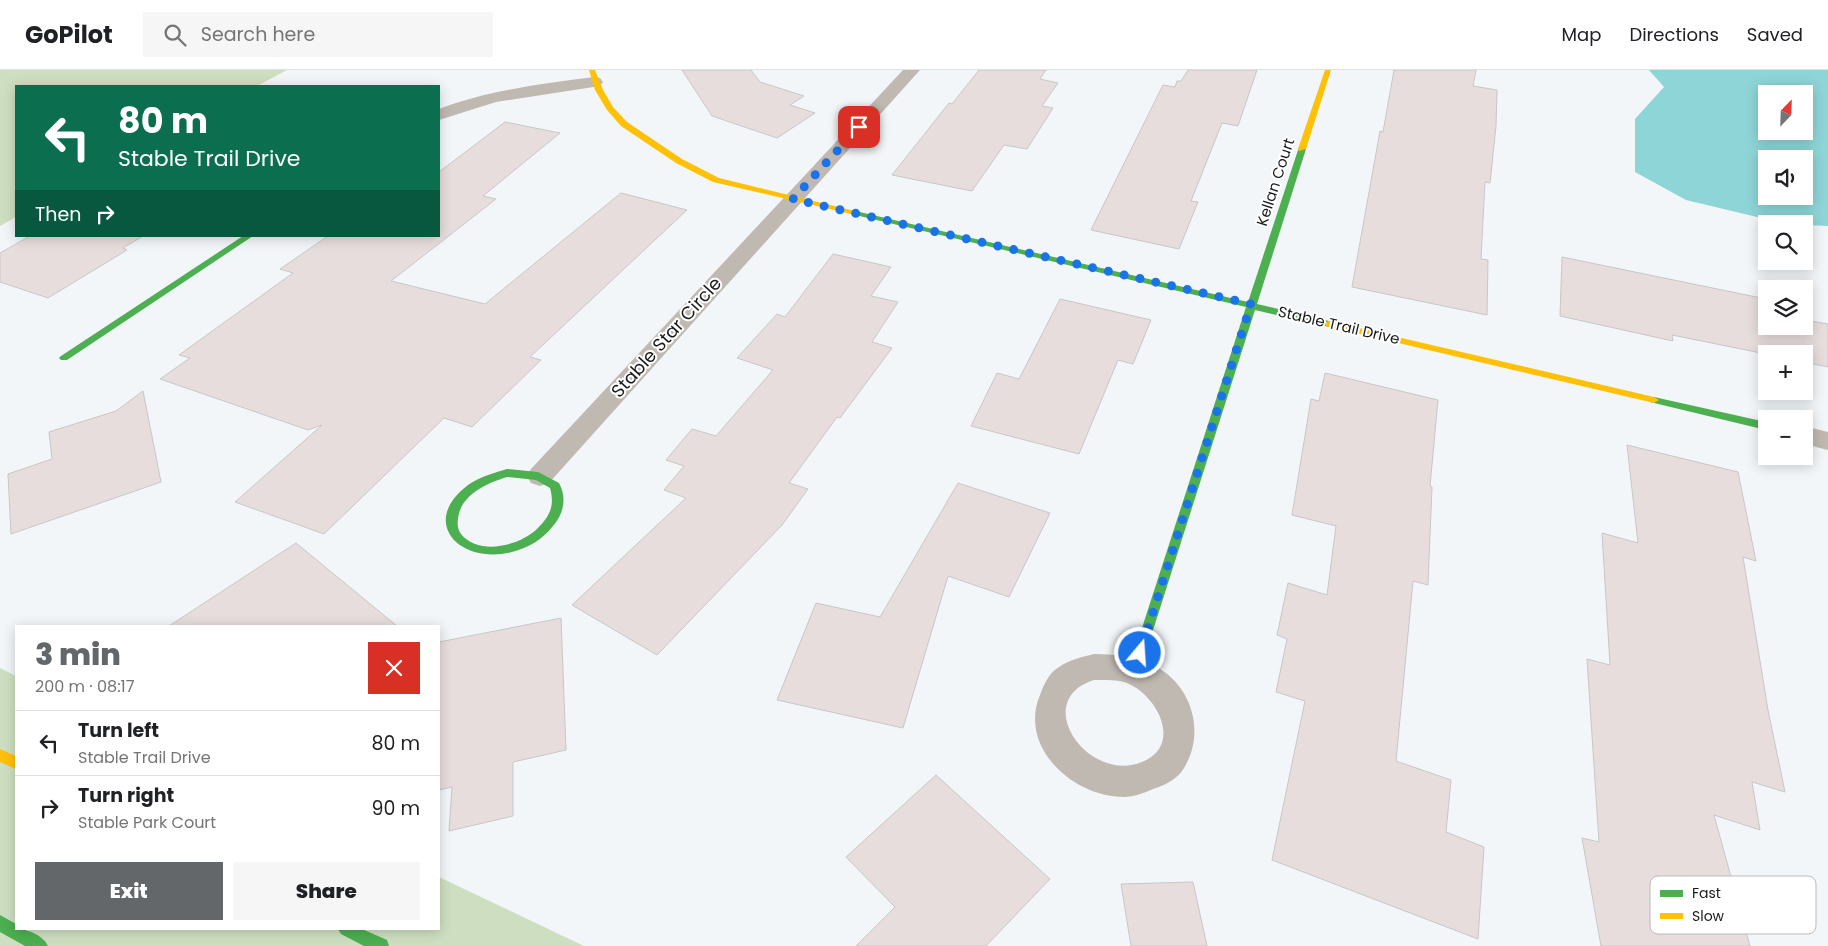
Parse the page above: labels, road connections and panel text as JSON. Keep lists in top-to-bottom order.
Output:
{
  "streets": {
    "street": ["Kellan Court", "Stable Trail Drive", "Stable Star Circle"]
  },
  "crossings": [
    ["Kellan Court", "Stable Trail Drive"],
    ["Stable Trail Drive", "Stable Star Circle"]
  ],
  "legend": ["Fast", "Slow"],
  "north": "top right",
  "page": {
    "header": "GoPilot",
    "search": "Search here",
    "nav": ["Map", "Directions", "Saved"],
    "map_buttons": ["+", "−"],
    "turn": ["80 m", "Stable Trail Drive"],
    "then": "Then",
    "heading": ["3 min", "200 m · 08:17"],
    "list": [
      {
        "name": "Turn left",
        "note": "Stable Trail Drive",
        "value": "80 m"
      },
      {
        "name": "Turn right",
        "note": "Stable Park Court",
        "value": "90 m"
      }
    ],
    "buttons": ["Exit", "Share"]
  }
}
